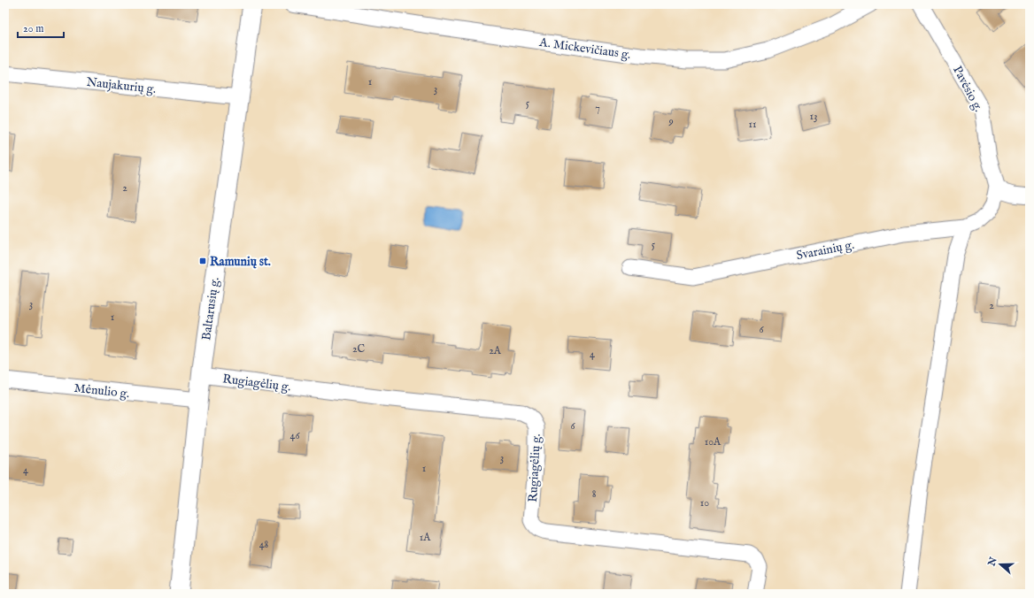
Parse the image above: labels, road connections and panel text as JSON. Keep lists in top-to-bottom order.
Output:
{
  "streets": {
    "main road": ["Baltarusių g."],
    "street": [
      "A. Mickevičiaus g.",
      "Naujakurių g.",
      "Pavėsio g.",
      "Svarainių g.",
      "Rugiagėlių g.",
      "Mėnulio g."
    ]
  },
  "crossings": [
    ["Naujakurių g.", "Baltarusių g."],
    ["Pavėsio g.", "Svarainių g."],
    ["Baltarusių g.", "Rugiagėlių g."],
    ["Baltarusių g.", "Mėnulio g."]
  ],
  "places": {
    "transit": ["Ramunių st."]
  },
  "house_numbers": [
    "1",
    "3",
    "5",
    "7",
    "13",
    "9",
    "11",
    "2",
    "5",
    "3",
    "2",
    "1",
    "6",
    "2C",
    "2A",
    "4",
    "6",
    "46",
    "10A",
    "3",
    "1",
    "4",
    "8",
    "10",
    "1A",
    "48"
  ],
  "scale_bar": "20 m",
  "north": "left"
}
